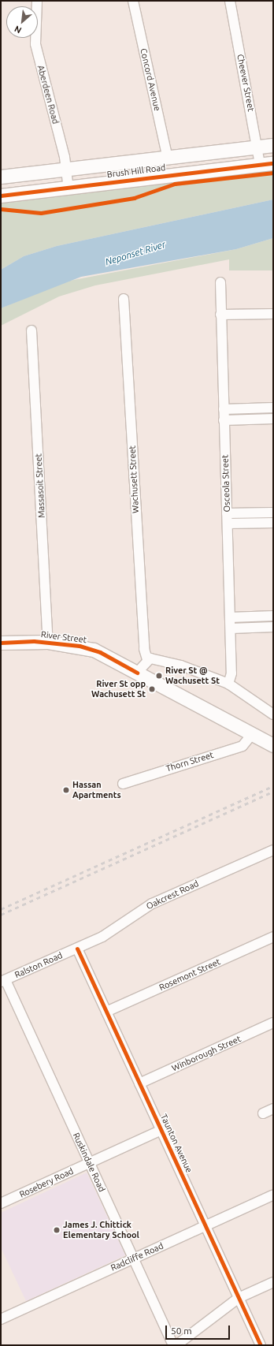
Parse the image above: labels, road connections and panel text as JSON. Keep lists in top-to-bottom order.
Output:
{
  "streets": {
    "main road": ["Brush Hill Road", "River Street"],
    "street": [
      "Concord Avenue",
      "Cheever Street",
      "Aberdeen Road",
      "Wachusett Street",
      "Osceola Street",
      "Massasoit Street",
      "Thorn Street",
      "Oakcrest Road",
      "Ralston Road",
      "Rosemont Street",
      "Winborough Street",
      "Taunton Avenue",
      "Ruskindale Road",
      "Rosebery Road",
      "Radcliffe Road"
    ]
  },
  "crossings": [
    ["Concord Avenue", "Brush Hill Road"],
    ["Cheever Street", "Brush Hill Road"],
    ["Aberdeen Road", "Brush Hill Road"],
    ["Massasoit Street", "River Street"],
    ["River Street", "Thorn Street"],
    ["Oakcrest Road", "Ralston Road"],
    ["Oakcrest Road", "Taunton Avenue"],
    ["Ralston Road", "Taunton Avenue"],
    ["Ralston Road", "Ruskindale Road"],
    ["Rosemont Street", "Taunton Avenue"],
    ["Winborough Street", "Taunton Avenue"],
    ["Taunton Avenue", "Rosebery Road"],
    ["Taunton Avenue", "Radcliffe Road"],
    ["Ruskindale Road", "Rosebery Road"],
    ["Ruskindale Road", "Radcliffe Road"]
  ],
  "water": ["Neponset River"],
  "places": [
    "River St @ Wachusett St",
    "River St opp Wachusett St",
    "Hassan Apartments",
    "James J. Chittick Elementary School"
  ],
  "scale_bar": "50 m",
  "north": "bottom left"
}
